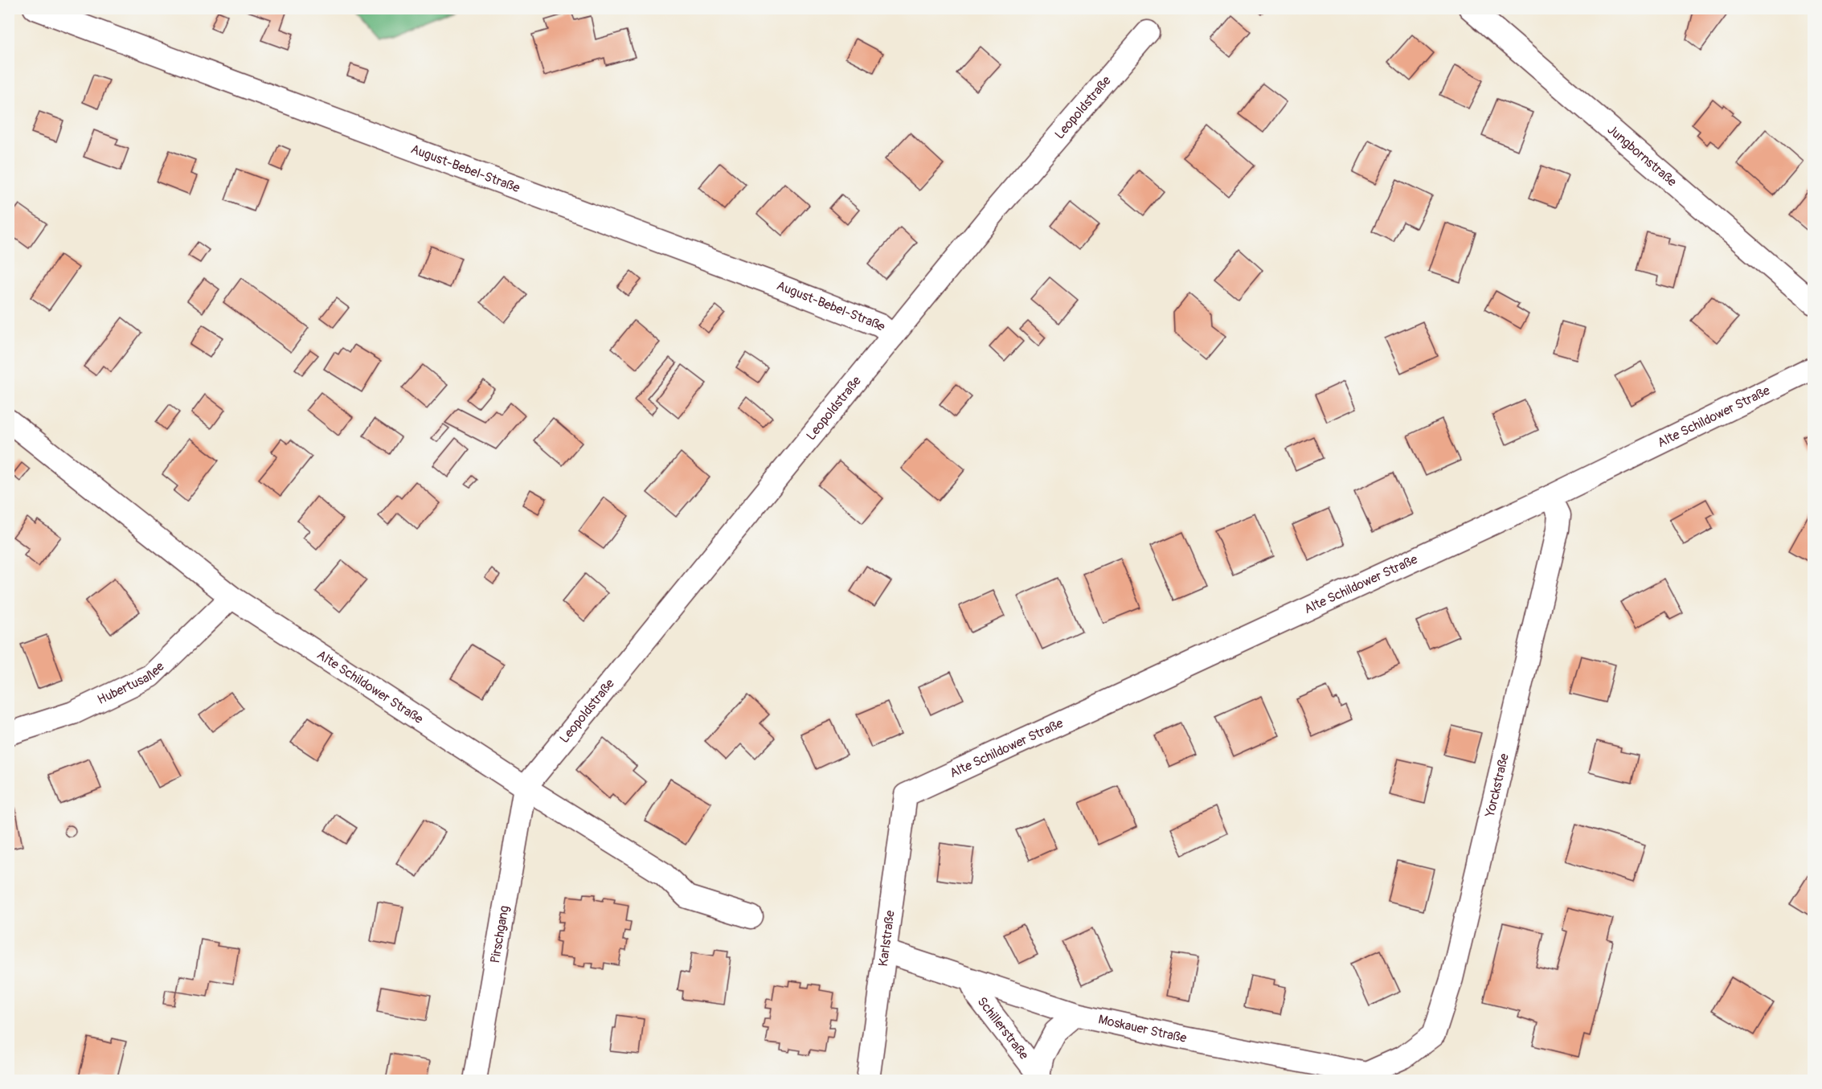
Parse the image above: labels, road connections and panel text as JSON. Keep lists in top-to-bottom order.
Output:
{
  "streets": {
    "street": [
      "Leopoldstraße",
      "Jungbornstraße",
      "August-Bebel-Straße",
      "Alte Schildower Straße",
      "Hubertusallee",
      "Yorckstraße",
      "Pirschgang",
      "Karlstraße",
      "Schillerstraße",
      "Moskauer Straße"
    ]
  },
  "crossings": [
    ["Leopoldstraße", "August-Bebel-Straße"],
    ["Leopoldstraße", "Alte Schildower Straße"],
    ["Leopoldstraße", "Pirschgang"],
    ["Alte Schildower Straße", "Hubertusallee"],
    ["Alte Schildower Straße", "Yorckstraße"],
    ["Alte Schildower Straße", "Pirschgang"],
    ["Alte Schildower Straße", "Karlstraße"],
    ["Yorckstraße", "Moskauer Straße"],
    ["Karlstraße", "Moskauer Straße"],
    ["Schillerstraße", "Moskauer Straße"]
  ]
}
